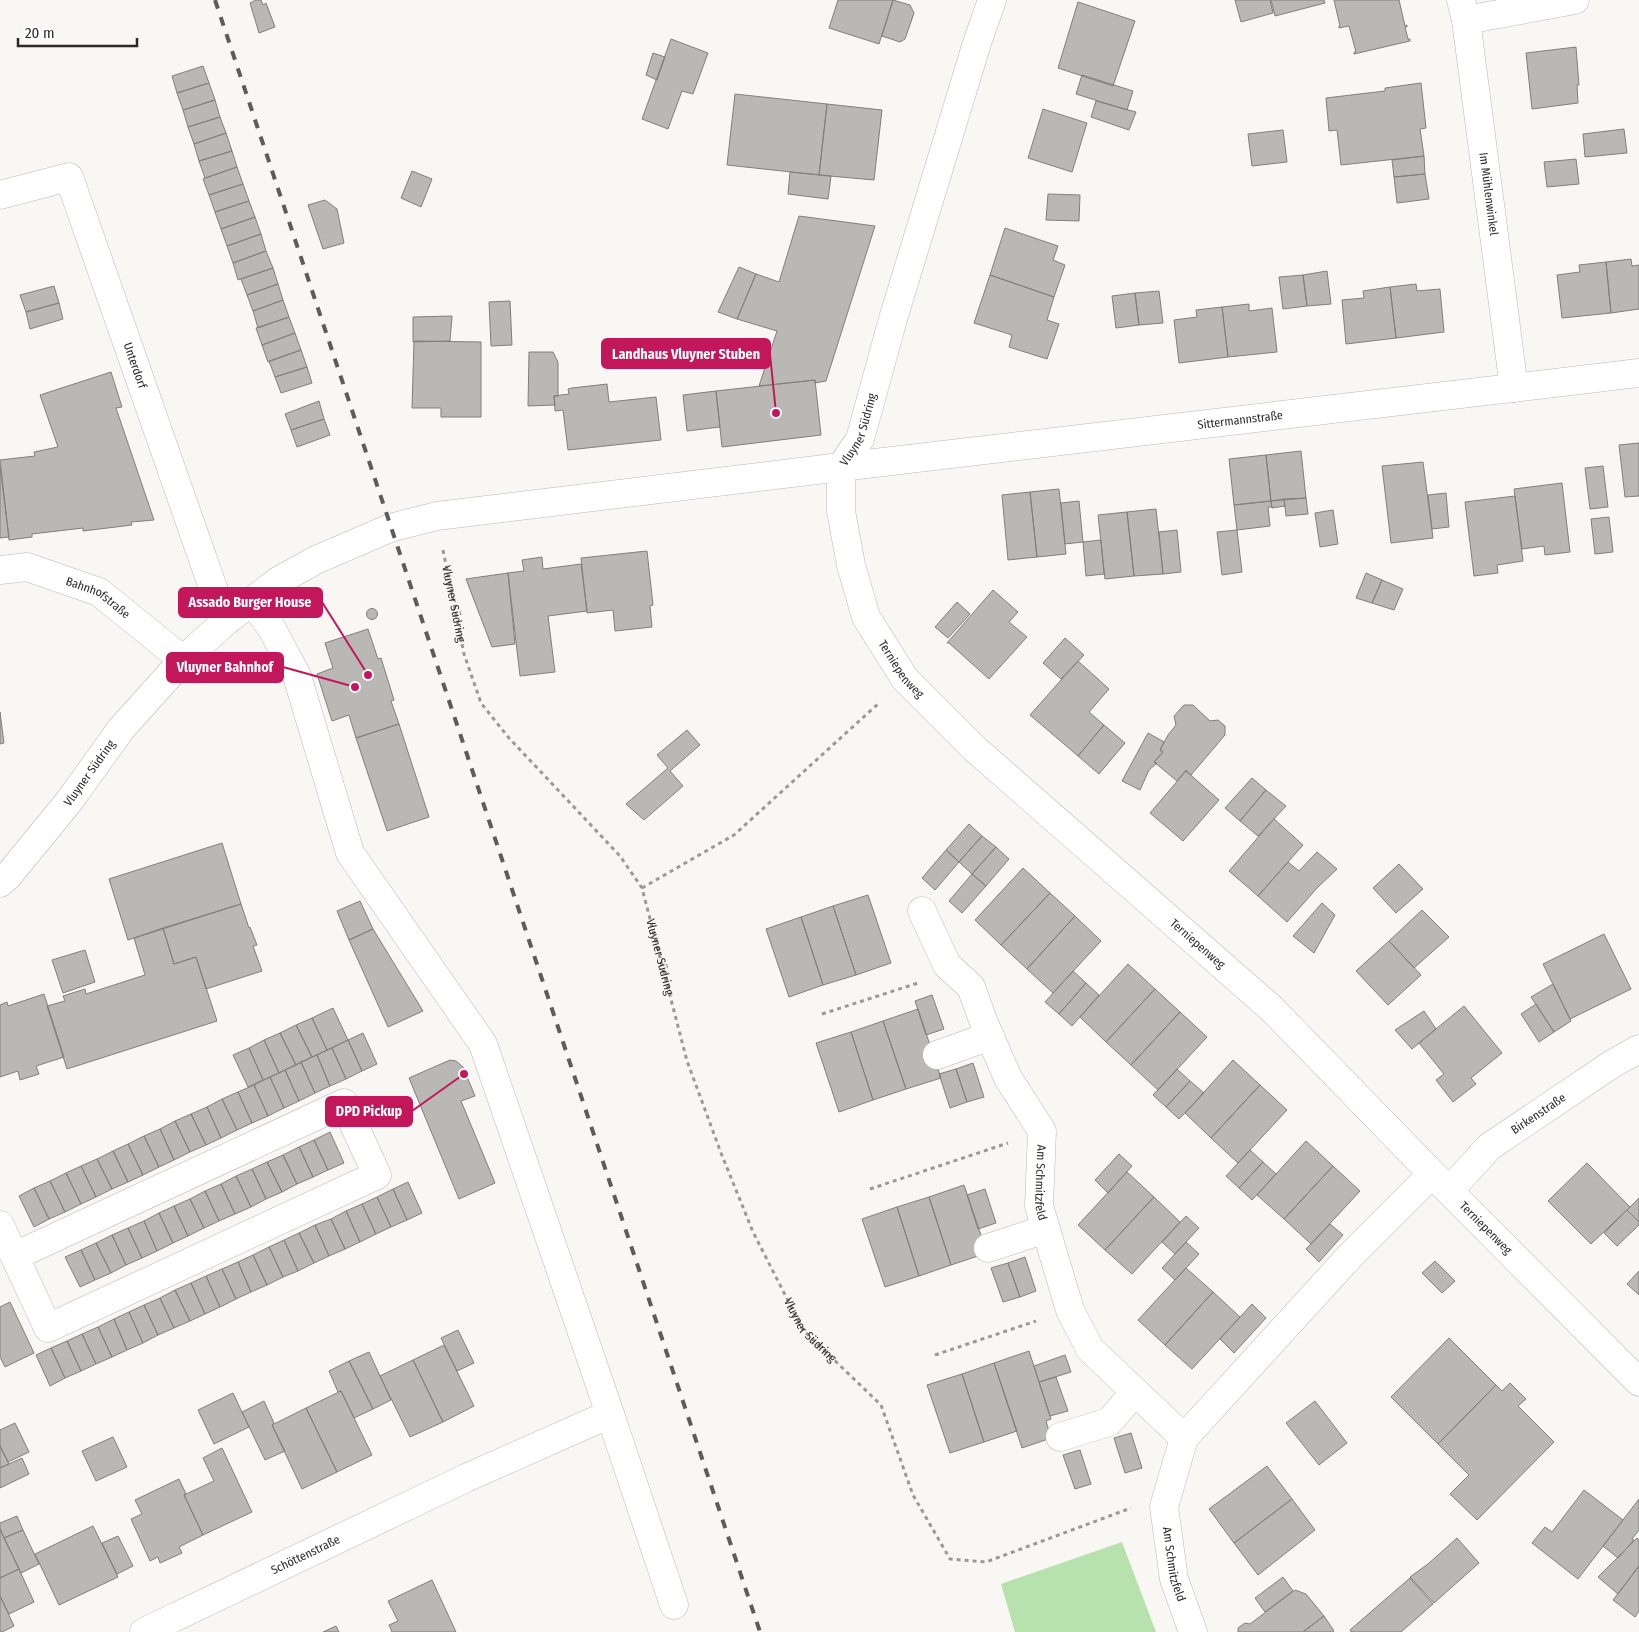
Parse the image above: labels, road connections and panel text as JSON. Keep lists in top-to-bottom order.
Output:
{
  "streets": {
    "street": [
      "Im Mühlenwinkel",
      "Unterdorf",
      "Sittermannstraße",
      "Vluyner Südring",
      "Bahnhofstraße",
      "Terniepenweg",
      "Birkenstraße",
      "Am Schmitzfeld",
      "Schöttenstraße"
    ]
  },
  "crossings": [
    ["Im Mühlenwinkel", "Sittermannstraße"],
    ["Unterdorf", "Vluyner Südring"],
    ["Sittermannstraße", "Vluyner Südring"],
    ["Sittermannstraße", "Terniepenweg"],
    ["Vluyner Südring", "Bahnhofstraße"],
    ["Vluyner Südring", "Terniepenweg"],
    ["Vluyner Südring", "Am Schmitzfeld"],
    ["Terniepenweg", "Birkenstraße"],
    ["Terniepenweg", "Am Schmitzfeld"],
    ["Birkenstraße", "Am Schmitzfeld"]
  ],
  "places": [
    "Landhaus Vluyner Stuben",
    "Assado Burger House",
    "Vluyner Bahnhof",
    "DPD Pickup"
  ],
  "scale_bar": "20 m"
}
